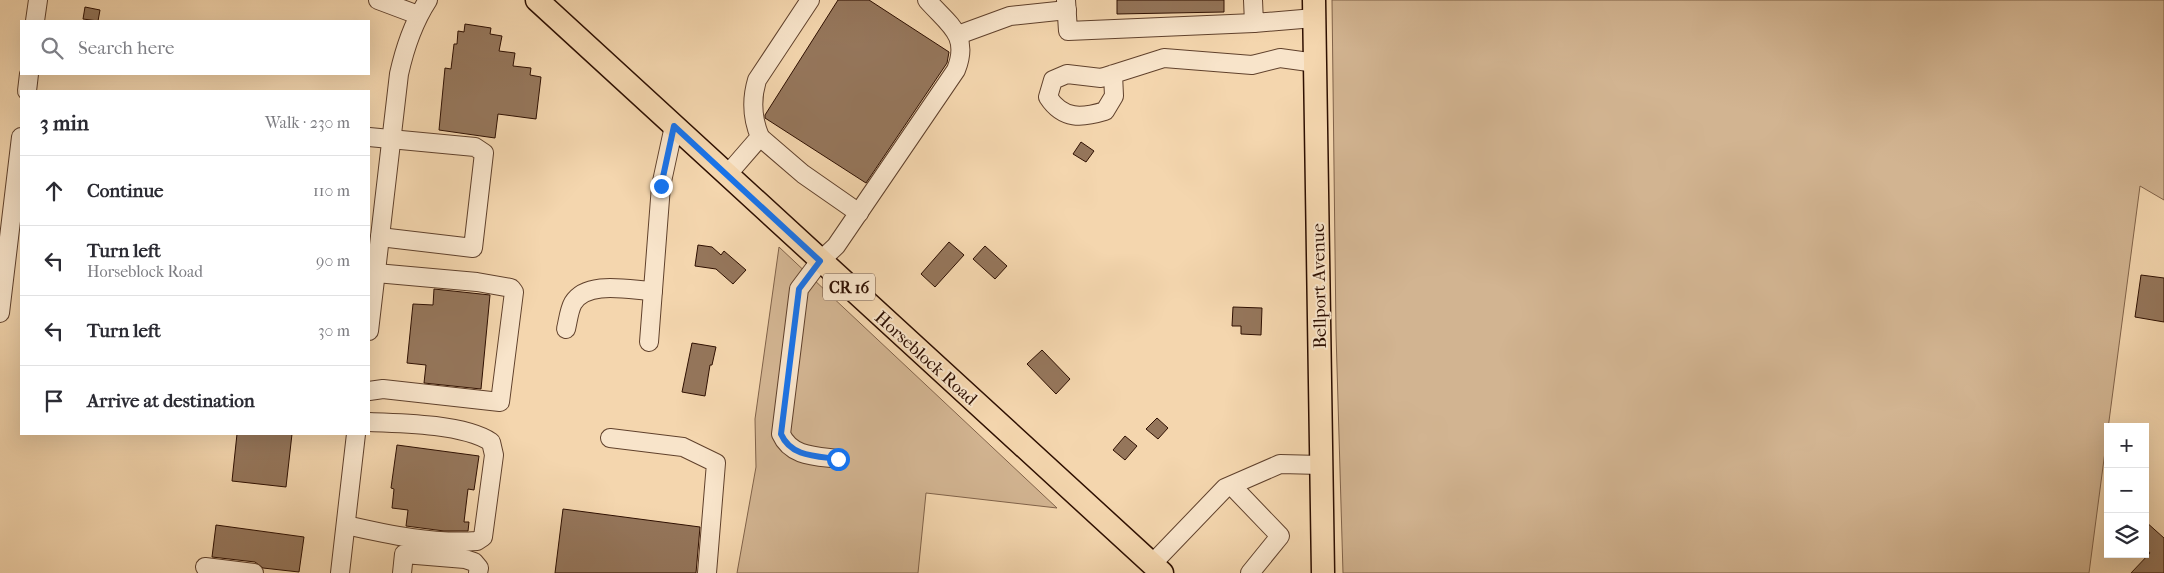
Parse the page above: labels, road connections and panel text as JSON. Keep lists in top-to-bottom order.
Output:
{
  "streets": {
    "main road": ["Bellport Avenue", "CR 16", "Horseblock Road"]
  },
  "page": {
    "search": "Search here",
    "heading": ["3 min", "Walk · 230 m"],
    "list": [
      ["Continue", "110 m"],
      ["Turn left", "Horseblock Road", "90 m"],
      ["Turn left", "30 m"],
      "Arrive at destination"
    ],
    "map_buttons": ["+", "−"]
  }
}
